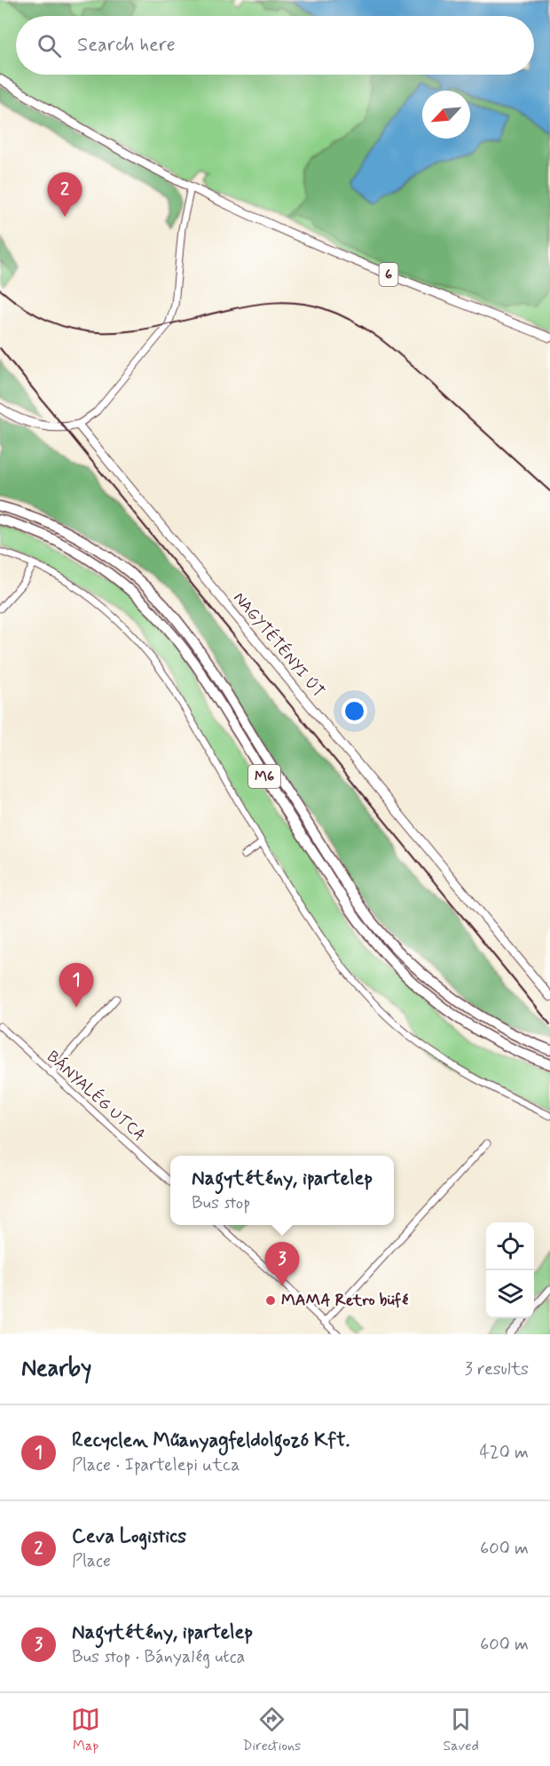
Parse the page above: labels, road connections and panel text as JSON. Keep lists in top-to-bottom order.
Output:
{
  "streets": {
    "highway": ["M6"],
    "main road": ["6", "NAGYTÉTÉNYI ÚT"],
    "street": ["BÁNYALÉG UTCA"]
  },
  "places": ["MAMA Retro büfé"],
  "north": "bottom left",
  "page": {
    "search": "Search here",
    "pins": ["2", "1", "3"],
    "popup": ["Nagytétény, ipartelep", "Bus stop"],
    "heading": ["Nearby", "3 results"],
    "list": [
      {
        "mark": "1",
        "name": "Recyclen Műanyagfeldolgozó Kft.",
        "note": "Place · Ipartelepi utca",
        "value": "420 m"
      },
      {
        "mark": "2",
        "name": "Ceva Logistics",
        "note": "Place",
        "value": "600 m"
      },
      {
        "mark": "3",
        "name": "Nagytétény, ipartelep",
        "note": "Bus stop · Bányalég utca",
        "value": "600 m"
      }
    ],
    "nav": ["Map", "Directions", "Saved"]
  }
}
